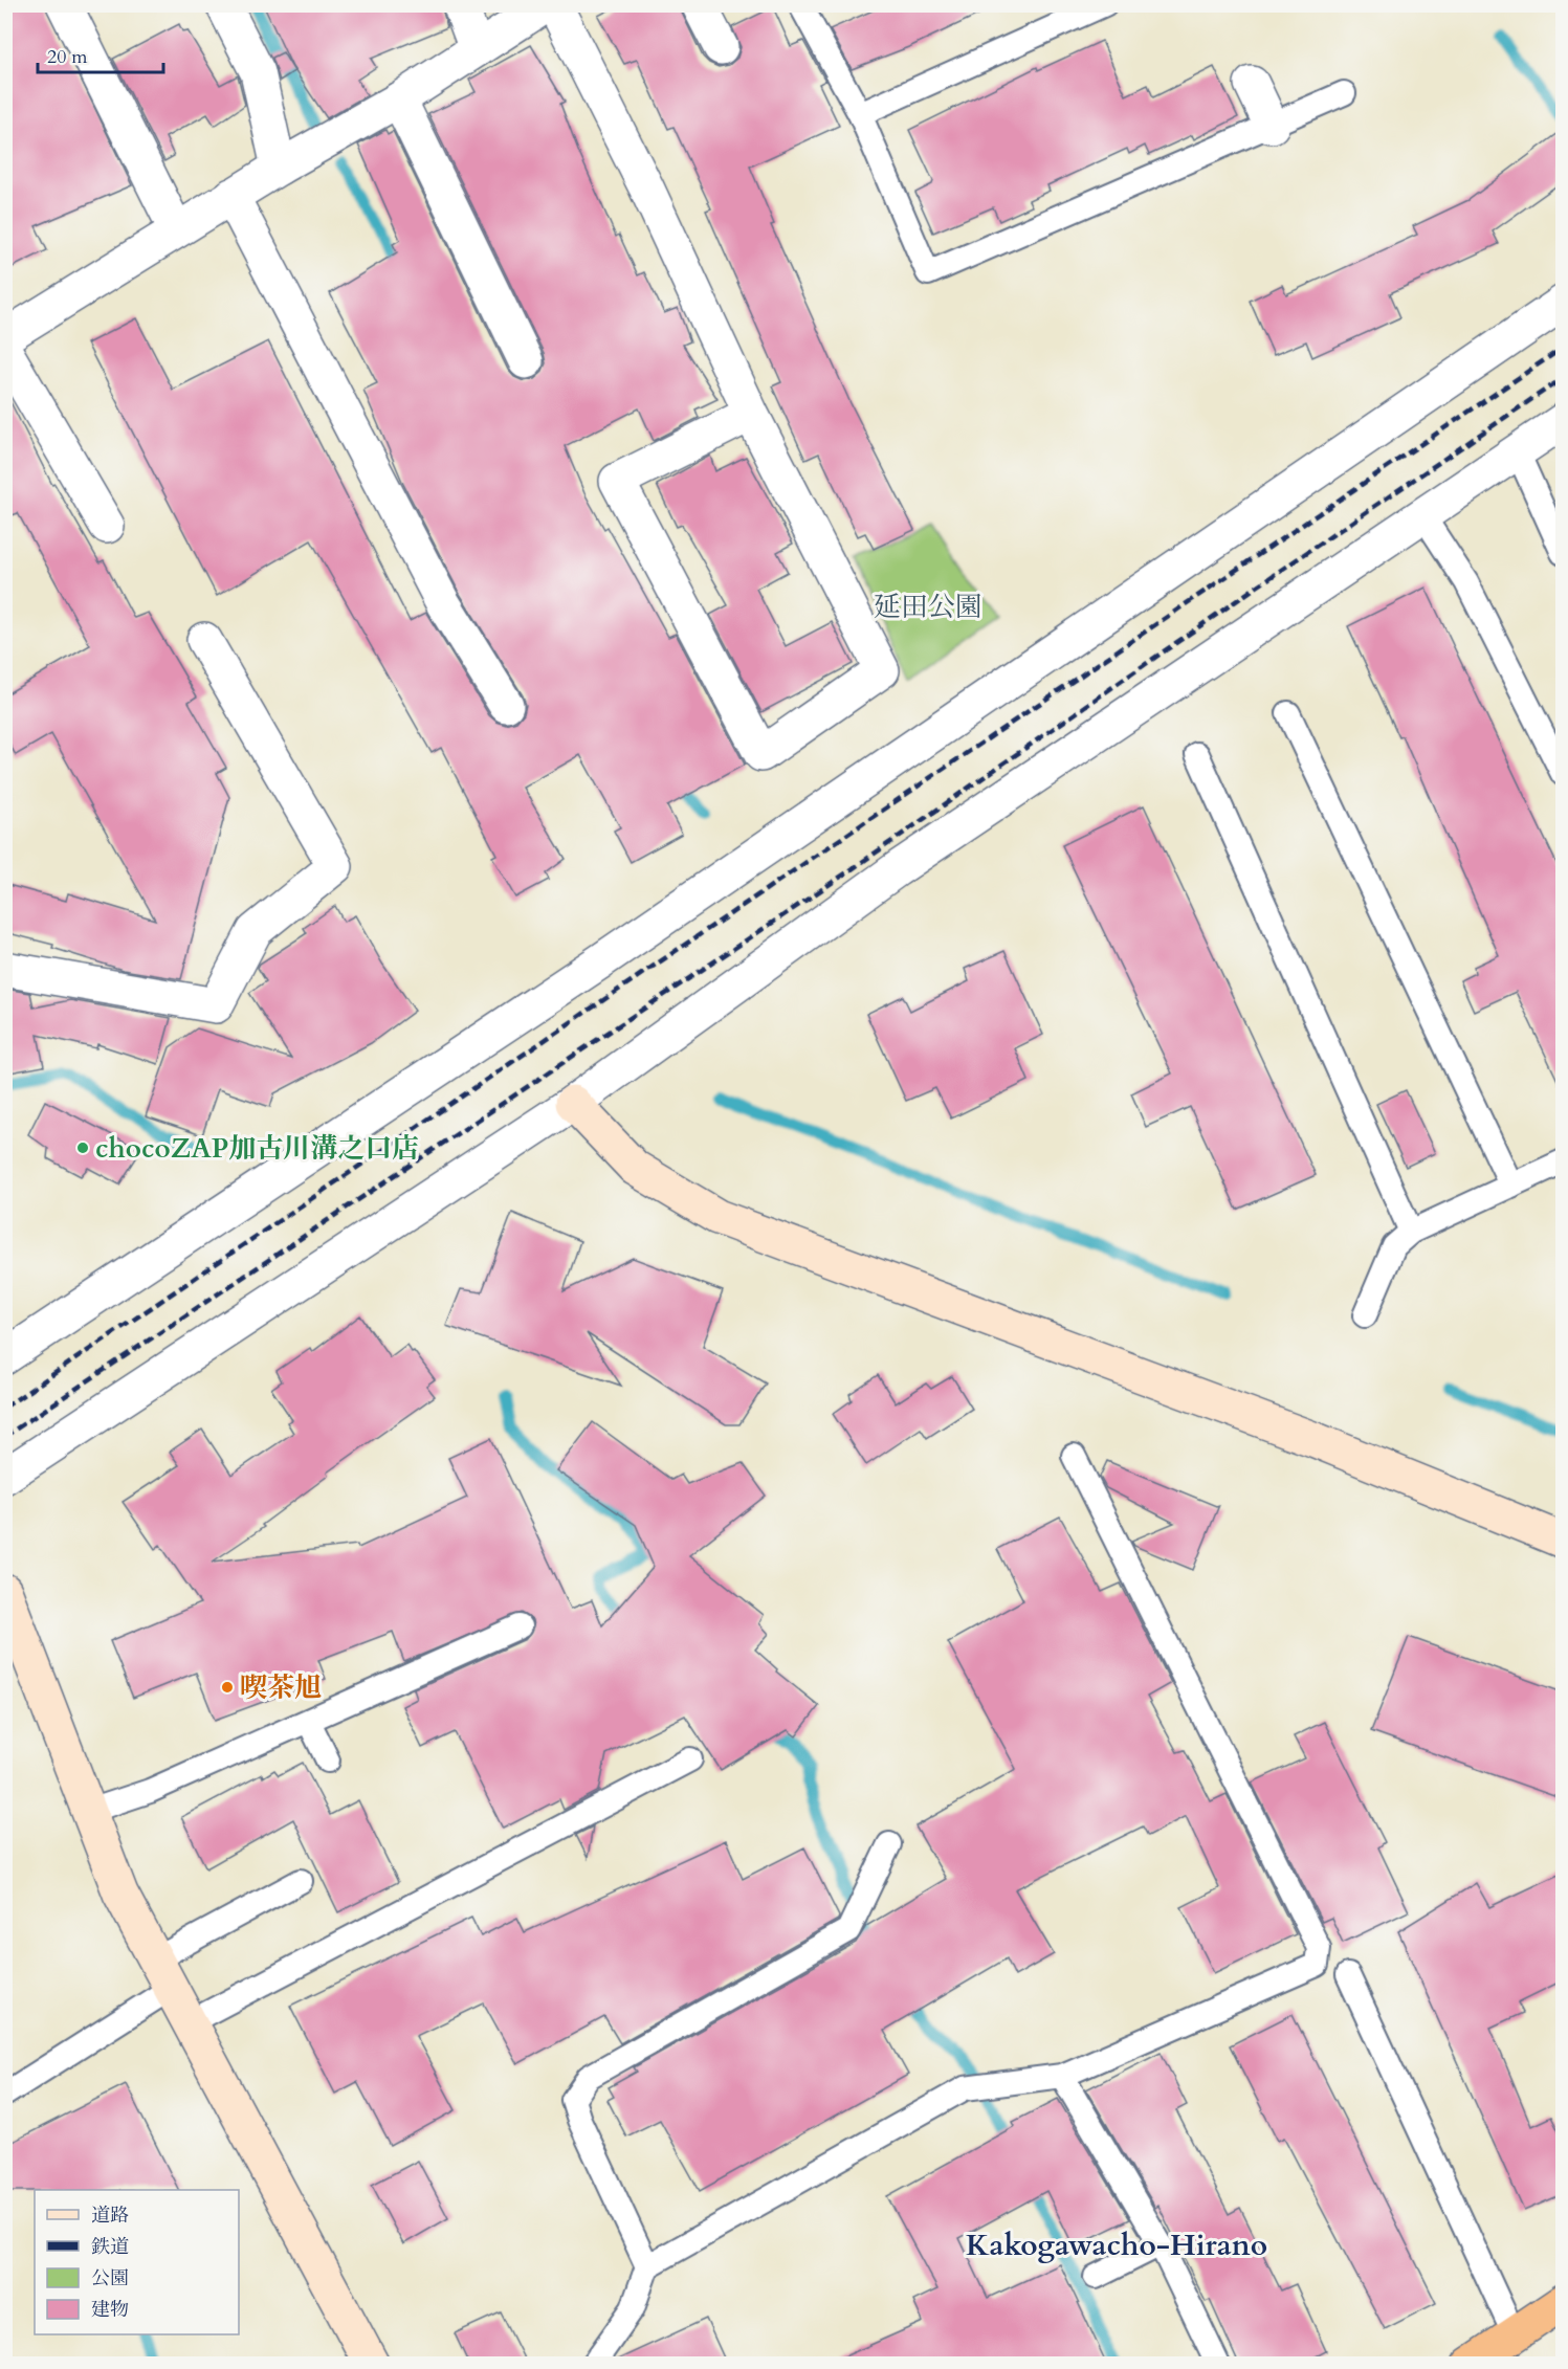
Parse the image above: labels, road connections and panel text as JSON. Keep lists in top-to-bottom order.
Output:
{
  "districts": ["Kakogawacho-Hirano"],
  "parks": ["延田公園"],
  "places": ["chocoZAP加古川溝之口店", "喫茶旭"],
  "legend": [
    "道路",
    "鉄道",
    "公園",
    "建物"
  ],
  "scale_bar": "20 m"
}
